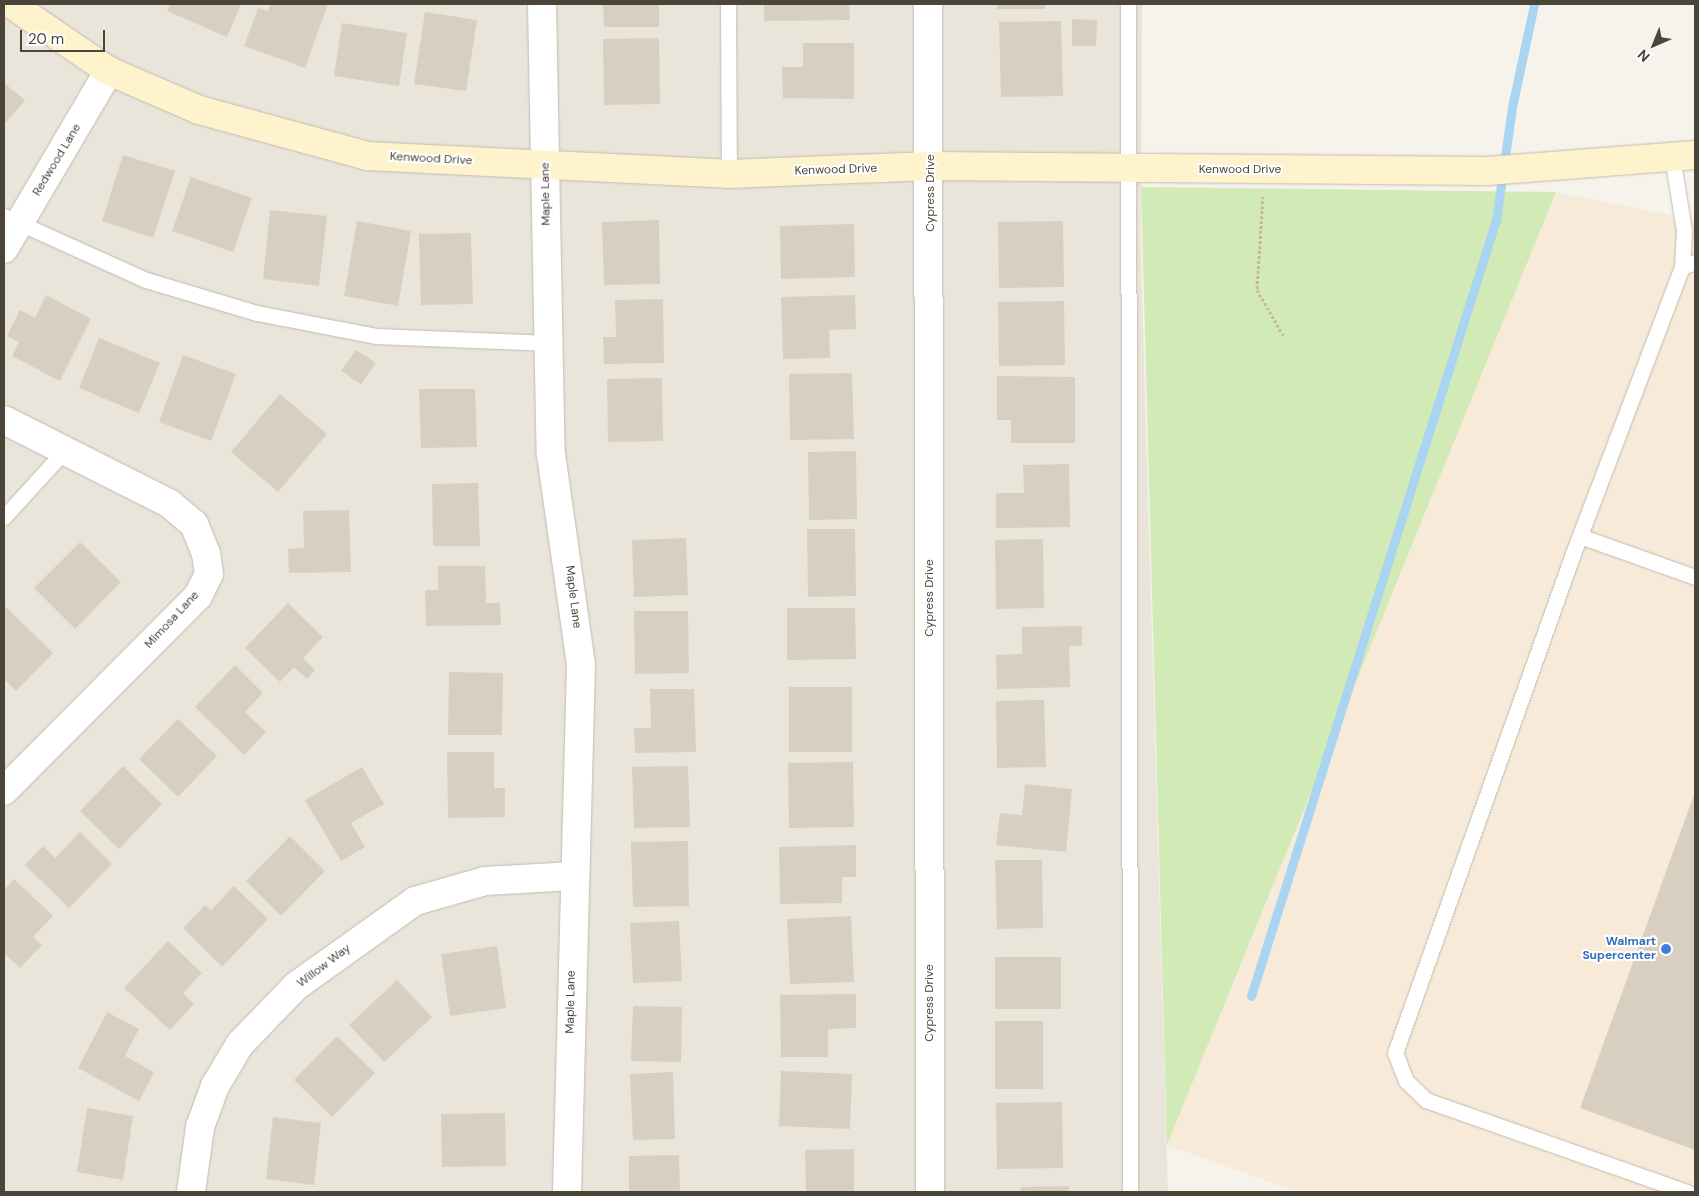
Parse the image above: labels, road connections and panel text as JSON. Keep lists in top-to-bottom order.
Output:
{
  "streets": {
    "street": [
      "Kenwood Drive",
      "Redwood Lane",
      "Cypress Drive",
      "Maple Lane",
      "Mimosa Lane",
      "Willow Way"
    ]
  },
  "crossings": [
    ["Kenwood Drive", "Redwood Lane"],
    ["Kenwood Drive", "Cypress Drive"],
    ["Kenwood Drive", "Maple Lane"],
    ["Maple Lane", "Willow Way"]
  ],
  "places": ["Walmart Supercenter"],
  "scale_bar": "20 m",
  "north": "bottom left"
}
